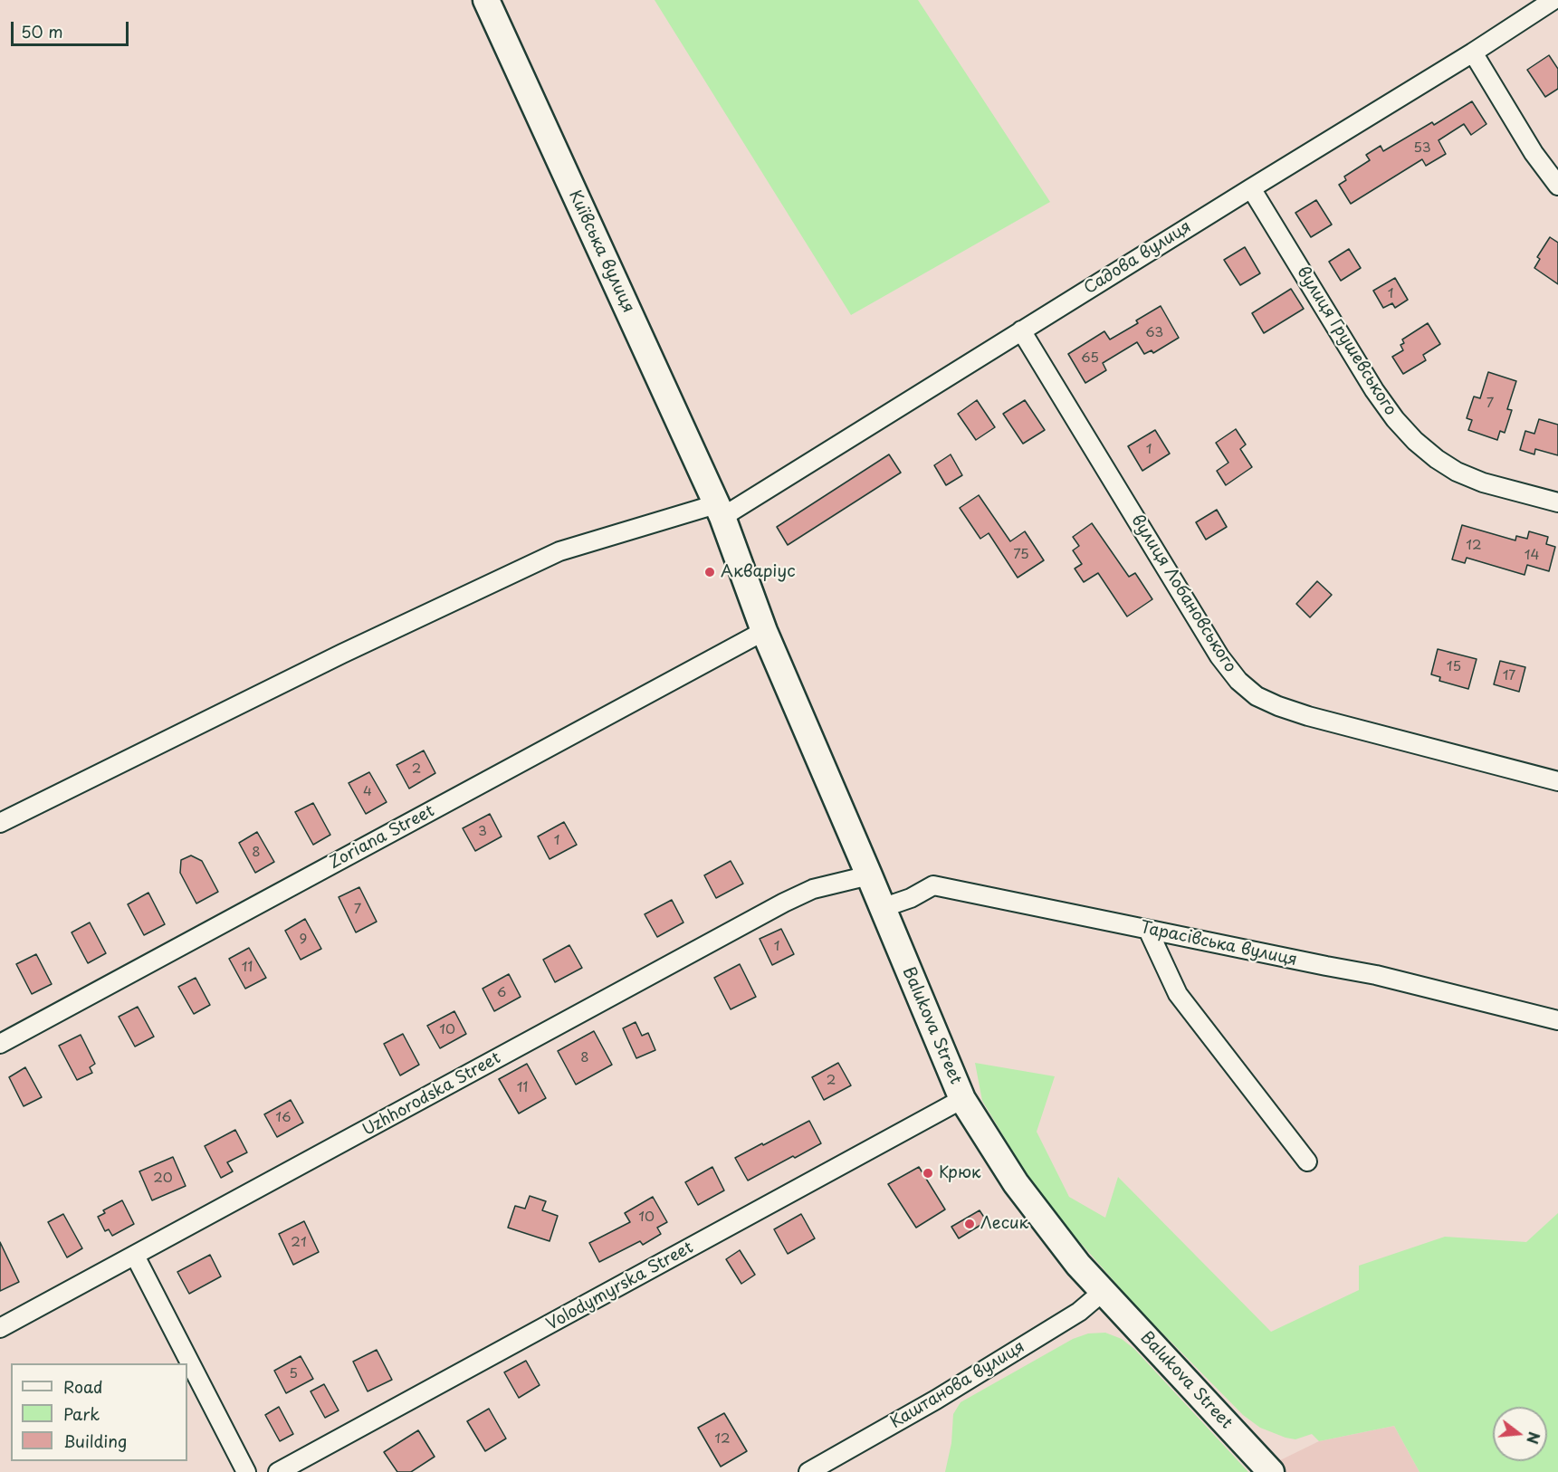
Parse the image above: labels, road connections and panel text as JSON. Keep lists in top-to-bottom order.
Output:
{
  "streets": {
    "main road": ["Київська вулиця", "Balukova Street"],
    "street": [
      "Садова вулиця",
      "вулиця Грушевського",
      "вулиця Лобановського",
      "Zoriana Street",
      "Тарасівська вулиця",
      "Uzhhorodska Street",
      "Volodymyrska Street",
      "Каштанова вулиця"
    ]
  },
  "crossings": [
    ["Київська вулиця", "Садова вулиця"],
    ["Київська вулиця", "Balukova Street"],
    ["Садова вулиця", "вулиця Грушевського"],
    ["Садова вулиця", "вулиця Лобановського"],
    ["Садова вулиця", "Balukova Street"],
    ["Zoriana Street", "Balukova Street"],
    ["Тарасівська вулиця", "Balukova Street"],
    ["Balukova Street", "Uzhhorodska Street"],
    ["Balukova Street", "Volodymyrska Street"],
    ["Balukova Street", "Каштанова вулиця"]
  ],
  "places": ["Акваріус", "Крюк", "Лесик"],
  "house_numbers": [
    "53",
    "1",
    "63",
    "65",
    "7",
    "1",
    "12",
    "75",
    "14",
    "15",
    "17",
    "2",
    "4",
    "3",
    "1",
    "8",
    "7",
    "9",
    "1",
    "11",
    "6",
    "10",
    "8",
    "2",
    "11",
    "16",
    "20",
    "10",
    "21",
    "5",
    "12"
  ],
  "legend": ["Road", "Park", "Building"],
  "scale_bar": "50 m",
  "north": "right"
}
